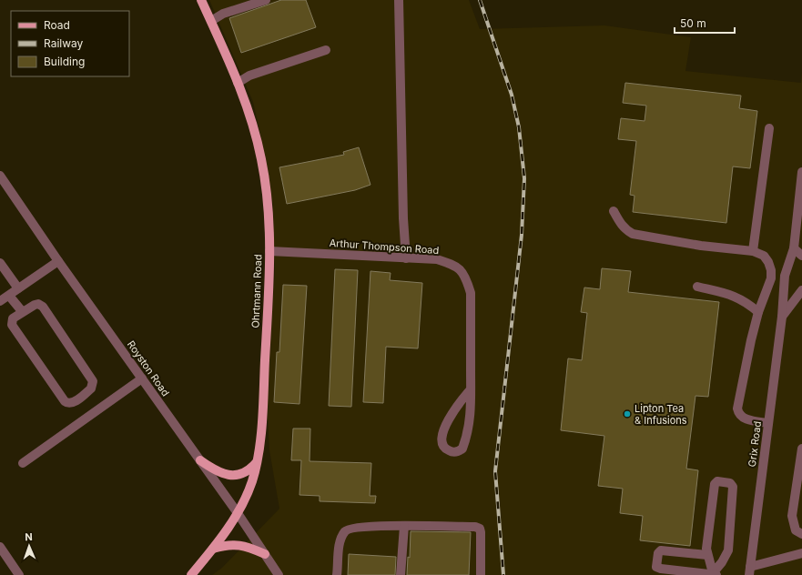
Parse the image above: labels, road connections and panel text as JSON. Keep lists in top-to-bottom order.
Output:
{
  "streets": {
    "main road": ["Ohrtmann Road"],
    "street": ["Arthur Thompson Road", "Royston Road", "Grix Road"]
  },
  "crossings": [
    ["Arthur Thompson Road", "Ohrtmann Road"],
    ["Ohrtmann Road", "Royston Road"]
  ],
  "places": ["Lipton Tea & Infusions"],
  "legend": ["Road", "Railway", "Building"],
  "scale_bar": "50 m",
  "north": "top"
}
